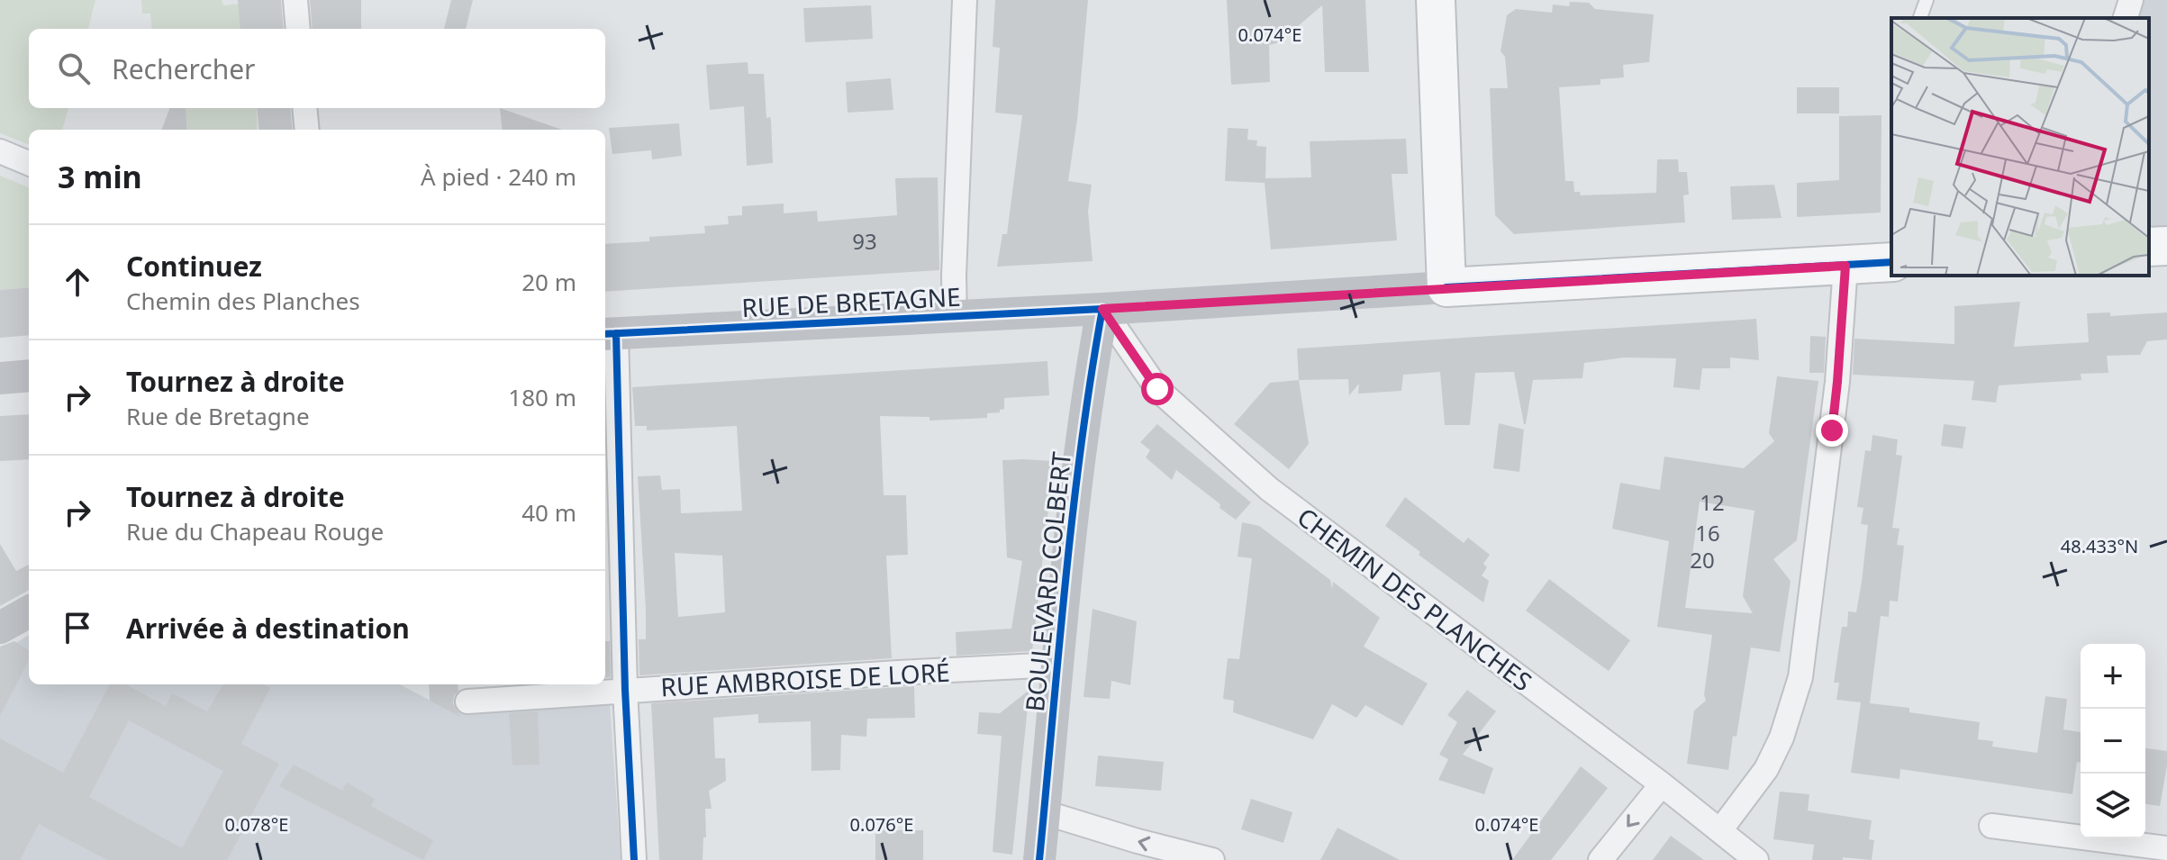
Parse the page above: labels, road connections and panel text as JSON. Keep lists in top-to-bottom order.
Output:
{
  "streets": {
    "main road": ["RUE DE BRETAGNE", "BOULEVARD COLBERT"],
    "street": ["CHEMIN DES PLANCHES", "RUE AMBROISE DE LORÉ"]
  },
  "crossings": [
    ["RUE DE BRETAGNE", "BOULEVARD COLBERT"],
    ["RUE DE BRETAGNE", "CHEMIN DES PLANCHES"],
    ["BOULEVARD COLBERT", "CHEMIN DES PLANCHES"],
    ["BOULEVARD COLBERT", "RUE AMBROISE DE LORÉ"]
  ],
  "house_numbers": [
    "93",
    "12",
    "16",
    "20"
  ],
  "page": {
    "search": "Rechercher",
    "heading": ["3 min", "À pied · 240 m"],
    "list": [
      ["Continuez", "Chemin des Planches", "20 m"],
      ["Tournez à droite", "Rue de Bretagne", "180 m"],
      ["Tournez à droite", "Rue du Chapeau Rouge", "40 m"],
      "Arrivée à destination"
    ],
    "map_buttons": ["+", "−"]
  },
  "coordinates": [
    "0.074°E",
    "48.433°N",
    "0.078°E",
    "0.076°E"
  ]
}
